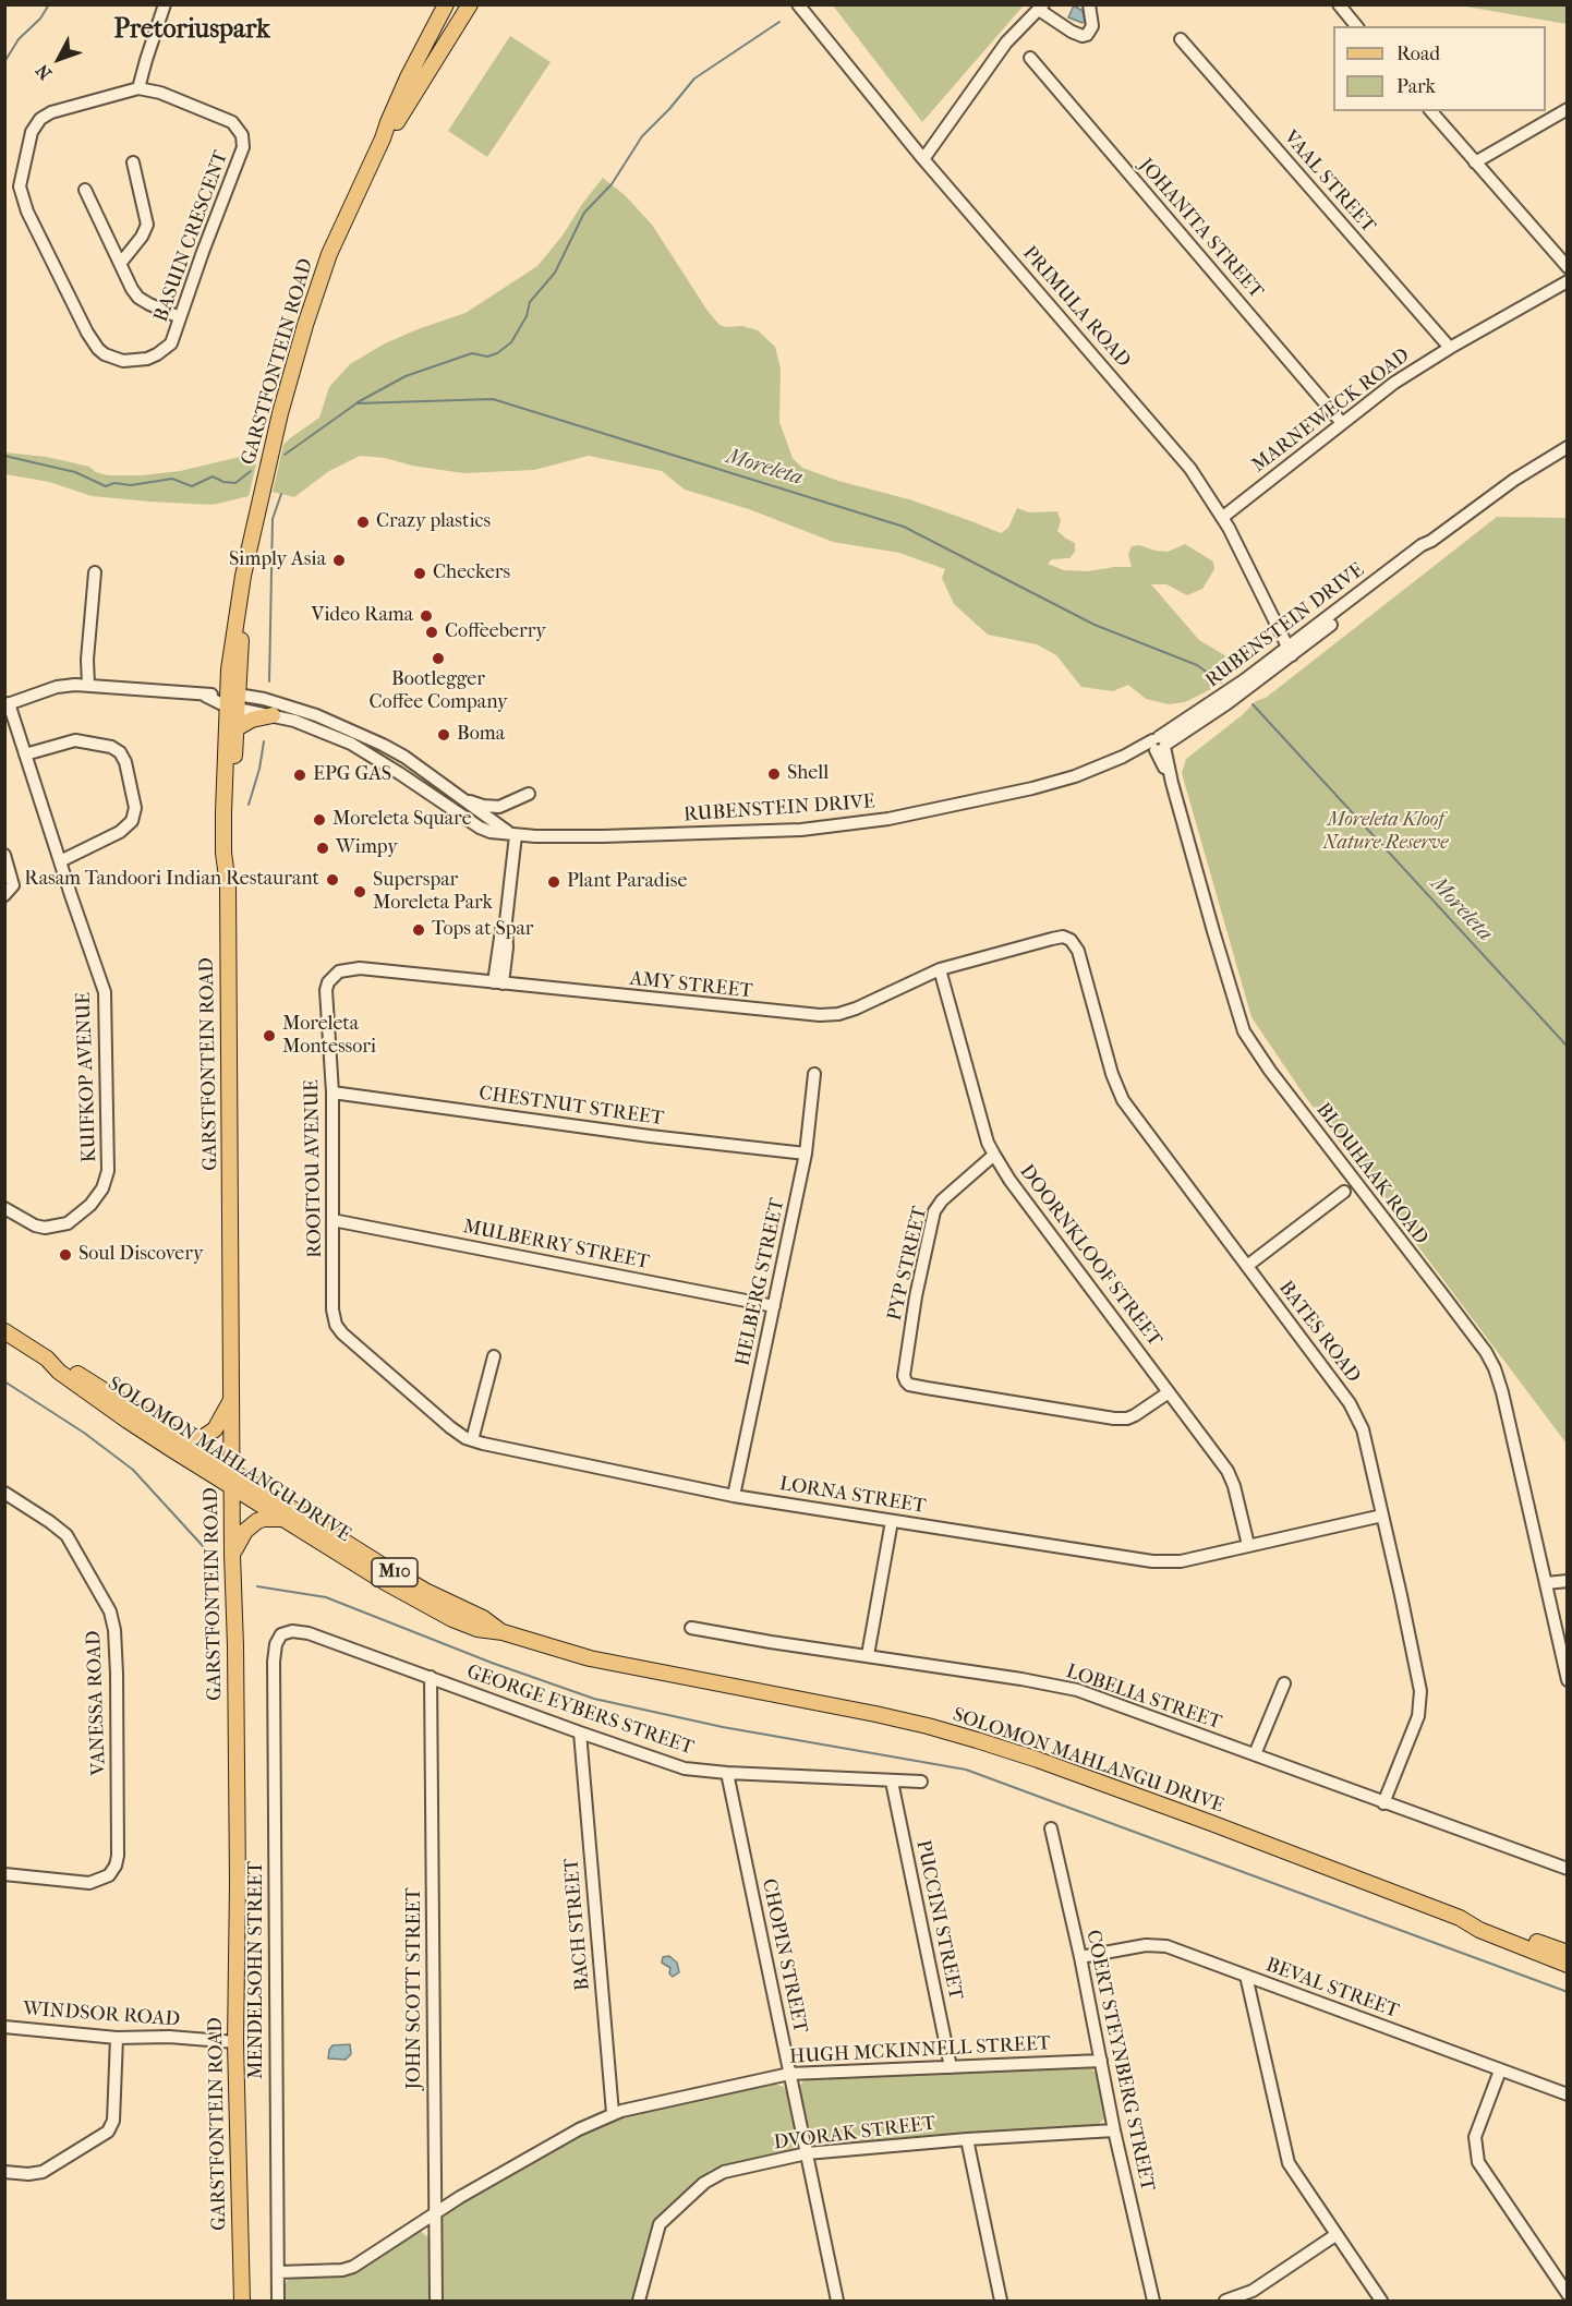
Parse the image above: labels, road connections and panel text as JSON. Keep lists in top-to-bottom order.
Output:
{
  "streets": {
    "main road": ["GARSTFONTEIN ROAD", "SOLOMON MAHLANGU DRIVE", "M10"],
    "street": [
      "VAAL STREET",
      "JOHANITA STREET",
      "BASUIN CRESCENT",
      "PRIMULA ROAD",
      "MARNEWECK ROAD",
      "RUBENSTEIN DRIVE",
      "AMY STREET",
      "KUIFKOP AVENUE",
      "CHESTNUT STREET",
      "ROOITOU AVENUE",
      "BLOUHAAK ROAD",
      "MULBERRY STREET",
      "DOORNKLOOF STREET",
      "PYP STREET",
      "HELBERG STREET",
      "BATES ROAD",
      "LORNA STREET",
      "LOBELIA STREET",
      "VANESSA ROAD",
      "GEORGE EYBERS STREET",
      "PUCCINI STREET",
      "BACH STREET",
      "CHOPIN STREET",
      "MENDELSOHN STREET",
      "JOHN SCOTT STREET",
      "BEVAL STREET",
      "WINDSOR ROAD",
      "HUGH MCKINNELL STREET",
      "COERT STEYNBERG STREET",
      "DVORAK STREET"
    ]
  },
  "crossings": [
    ["VAAL STREET", "MARNEWECK ROAD"],
    ["JOHANITA STREET", "MARNEWECK ROAD"],
    ["PRIMULA ROAD", "MARNEWECK ROAD"],
    ["PRIMULA ROAD", "RUBENSTEIN DRIVE"],
    ["GARSTFONTEIN ROAD", "RUBENSTEIN DRIVE"],
    ["GARSTFONTEIN ROAD", "SOLOMON MAHLANGU DRIVE"],
    ["GARSTFONTEIN ROAD", "WINDSOR ROAD"],
    ["RUBENSTEIN DRIVE", "BLOUHAAK ROAD"],
    ["AMY STREET", "ROOITOU AVENUE"],
    ["AMY STREET", "DOORNKLOOF STREET"],
    ["AMY STREET", "BATES ROAD"],
    ["CHESTNUT STREET", "ROOITOU AVENUE"],
    ["CHESTNUT STREET", "HELBERG STREET"],
    ["ROOITOU AVENUE", "MULBERRY STREET"],
    ["ROOITOU AVENUE", "LORNA STREET"],
    ["MULBERRY STREET", "HELBERG STREET"],
    ["DOORNKLOOF STREET", "PYP STREET"],
    ["DOORNKLOOF STREET", "LORNA STREET"],
    ["HELBERG STREET", "LORNA STREET"],
    ["BATES ROAD", "LORNA STREET"],
    ["BATES ROAD", "LOBELIA STREET"],
    ["GEORGE EYBERS STREET", "PUCCINI STREET"],
    ["GEORGE EYBERS STREET", "BACH STREET"],
    ["GEORGE EYBERS STREET", "CHOPIN STREET"],
    ["GEORGE EYBERS STREET", "MENDELSOHN STREET"],
    ["GEORGE EYBERS STREET", "JOHN SCOTT STREET"],
    ["PUCCINI STREET", "HUGH MCKINNELL STREET"],
    ["BACH STREET", "HUGH MCKINNELL STREET"],
    ["CHOPIN STREET", "HUGH MCKINNELL STREET"],
    ["CHOPIN STREET", "DVORAK STREET"],
    ["MENDELSOHN STREET", "HUGH MCKINNELL STREET"],
    ["JOHN SCOTT STREET", "HUGH MCKINNELL STREET"],
    ["BEVAL STREET", "COERT STEYNBERG STREET"],
    ["HUGH MCKINNELL STREET", "COERT STEYNBERG STREET"],
    ["COERT STEYNBERG STREET", "DVORAK STREET"]
  ],
  "districts": ["Pretoriuspark"],
  "water": ["Moreleta"],
  "parks": ["Moreleta Kloof Nature Reserve"],
  "places": [
    "Crazy plastics",
    "Simply Asia",
    "Checkers",
    "Video Rama",
    "Coffeeberry",
    "Bootlegger Coffee Company",
    "Boma",
    "Shell",
    "EPG GAS",
    "Moreleta Square",
    "Wimpy",
    "Rasam Tandoori Indian Restaurant",
    "Plant Paradise",
    "Superspar Moreleta Park",
    "Tops at Spar",
    "Moreleta Montessori",
    "Soul Discovery"
  ],
  "legend": ["Road", "Park"],
  "north": "bottom left"
}
